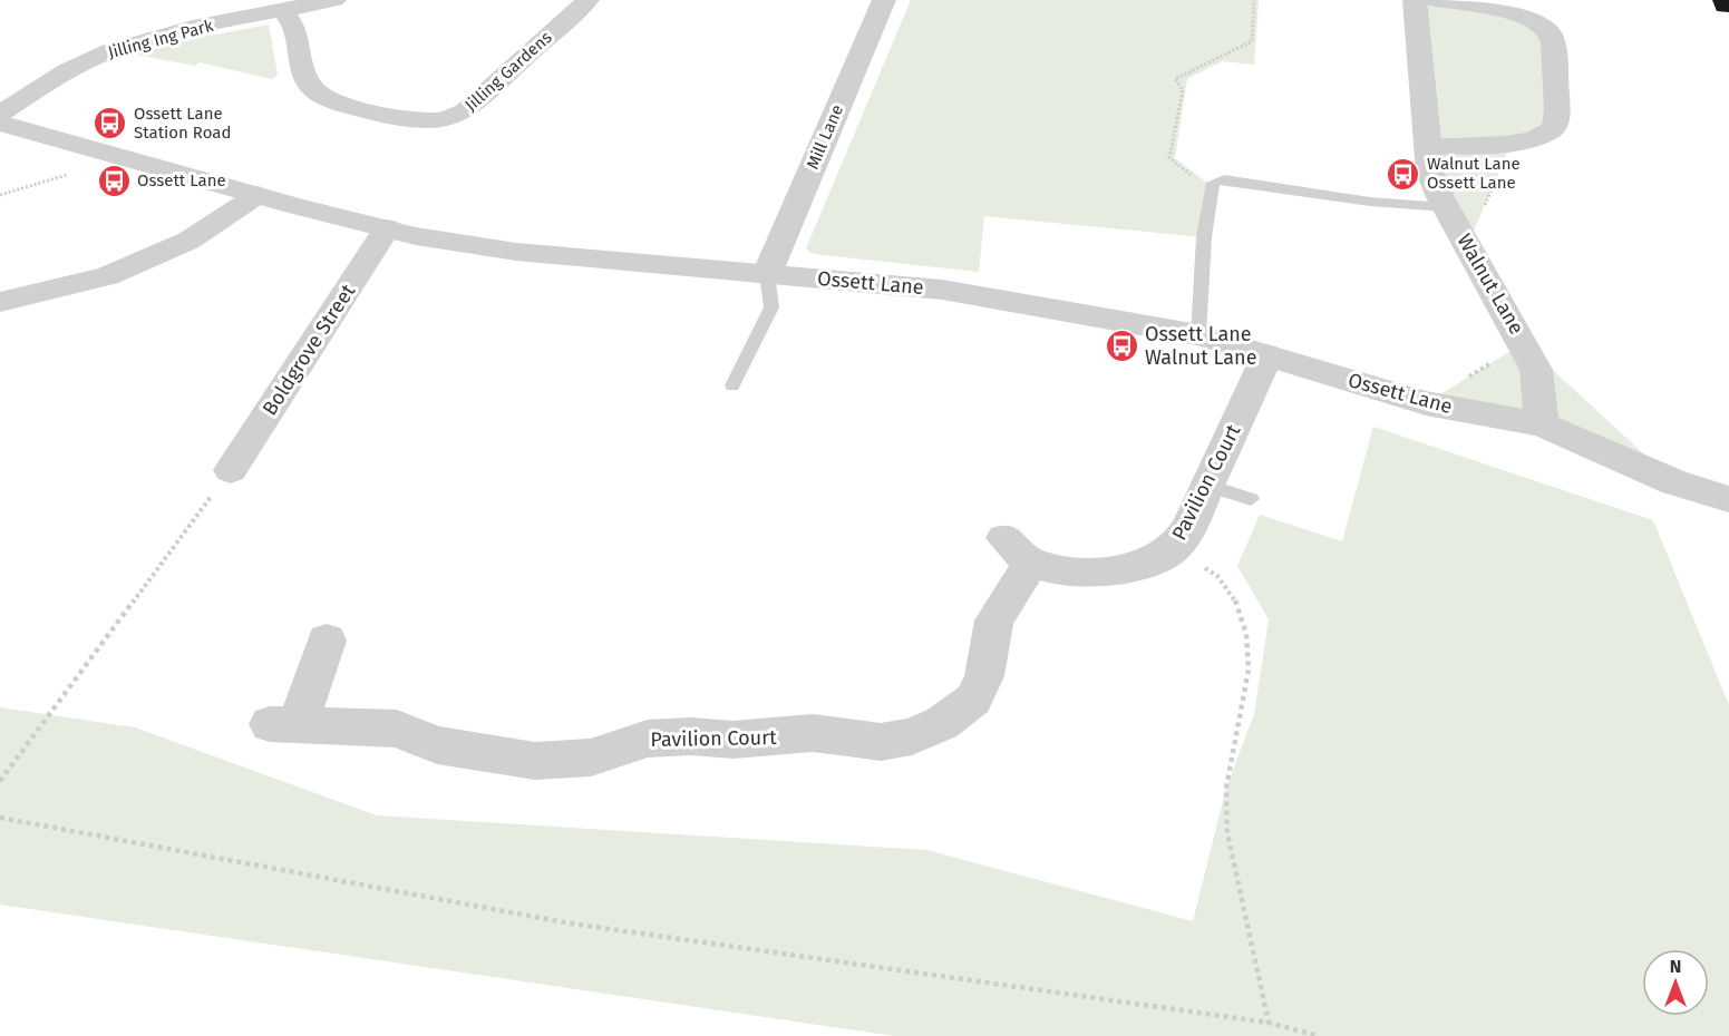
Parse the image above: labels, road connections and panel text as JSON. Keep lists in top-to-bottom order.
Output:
{
  "streets": {
    "street": [
      "Jilling Ing Park",
      "Jilling Gardens",
      "Mill Lane",
      "Ossett Lane",
      "Walnut Lane",
      "Boldgrove Street",
      "Pavilion Court"
    ]
  },
  "crossings": [
    ["Jilling Ing Park", "Jilling Gardens"],
    ["Mill Lane", "Ossett Lane"],
    ["Ossett Lane", "Walnut Lane"],
    ["Ossett Lane", "Boldgrove Street"],
    ["Ossett Lane", "Pavilion Court"]
  ],
  "places": {
    "bus stop": [
      "Ossett Lane Station Road",
      "Walnut Lane Ossett Lane",
      "Ossett Lane",
      "Ossett Lane Walnut Lane"
    ]
  },
  "north": "top"
}
